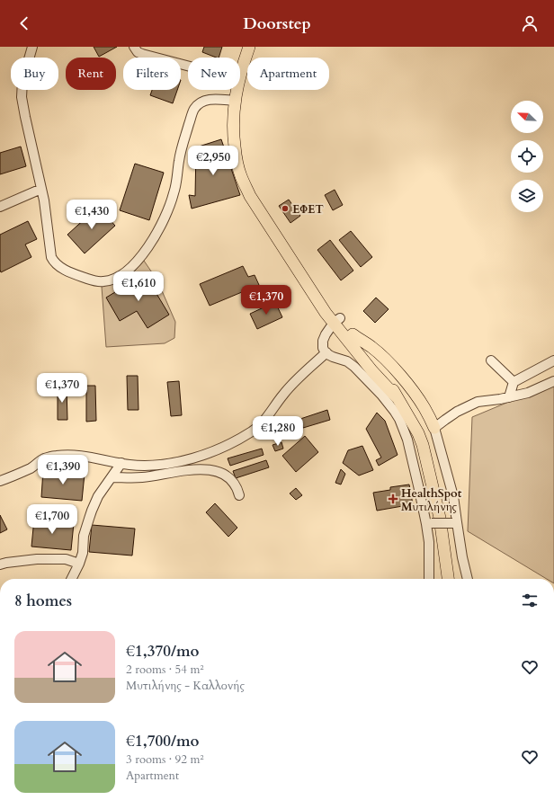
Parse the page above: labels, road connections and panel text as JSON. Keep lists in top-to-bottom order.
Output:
{
  "places": {
    "other": ["ΕΦΕΤ"],
    "health": ["HealthSpot Μυτιλήνης"]
  },
  "north": "top left",
  "page": {
    "header": "Doorstep",
    "chip": [
      "Buy",
      "Rent",
      "Filters",
      "New",
      "Apartment"
    ],
    "price": [
      "€2,950",
      "€1,430",
      "€1,610",
      "€1,370",
      "€1,370",
      "€1,280",
      "€1,390",
      "€1,700"
    ],
    "heading": "8 homes",
    "list": [
      {
        "name": "€1,370/mo",
        "note": "2 rooms · 54 m² · Μυτιλήνης - Καλλονής"
      },
      {
        "name": "€1,700/mo",
        "note": "3 rooms · 92 m² · Apartment"
      }
    ]
  }
}
